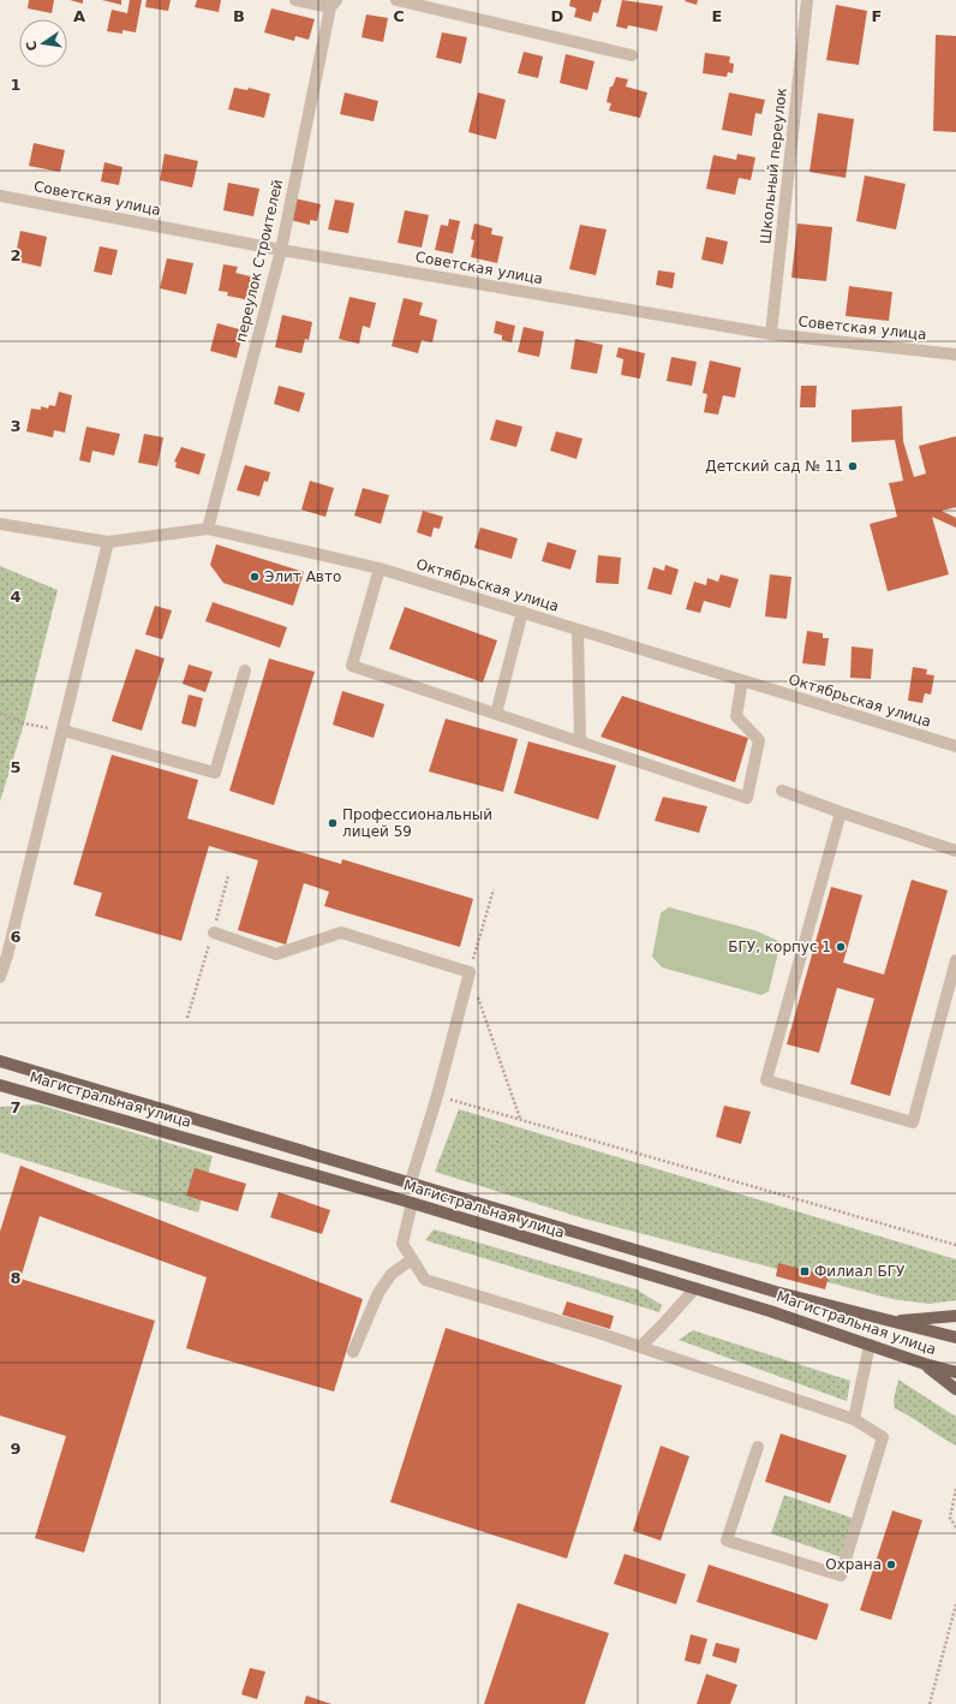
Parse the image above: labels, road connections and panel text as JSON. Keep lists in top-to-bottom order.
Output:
{
  "streets": {
    "main road": ["Магистральная улица"],
    "street": [
      "Школьный переулок",
      "Советская улица",
      "переулок Строителей",
      "Октябрьская улица"
    ]
  },
  "crossings": [
    ["Школьный переулок", "Советская улица"],
    ["Советская улица", "переулок Строителей"],
    ["переулок Строителей", "Октябрьская улица"]
  ],
  "places": {
    "other": [
      "Детский сад № 11",
      "Элит Авто",
      "Профессиональный лицей 59",
      "БГУ, корпус 1",
      "Охрана"
    ],
    "transit": ["Филиал БГУ"]
  },
  "north": "left",
  "grid": {
    "columns": [
      "A",
      "B",
      "C",
      "D",
      "E",
      "F"
    ],
    "rows": [
      "1",
      "2",
      "3",
      "4",
      "5",
      "6",
      "7",
      "8",
      "9"
    ]
  }
}
